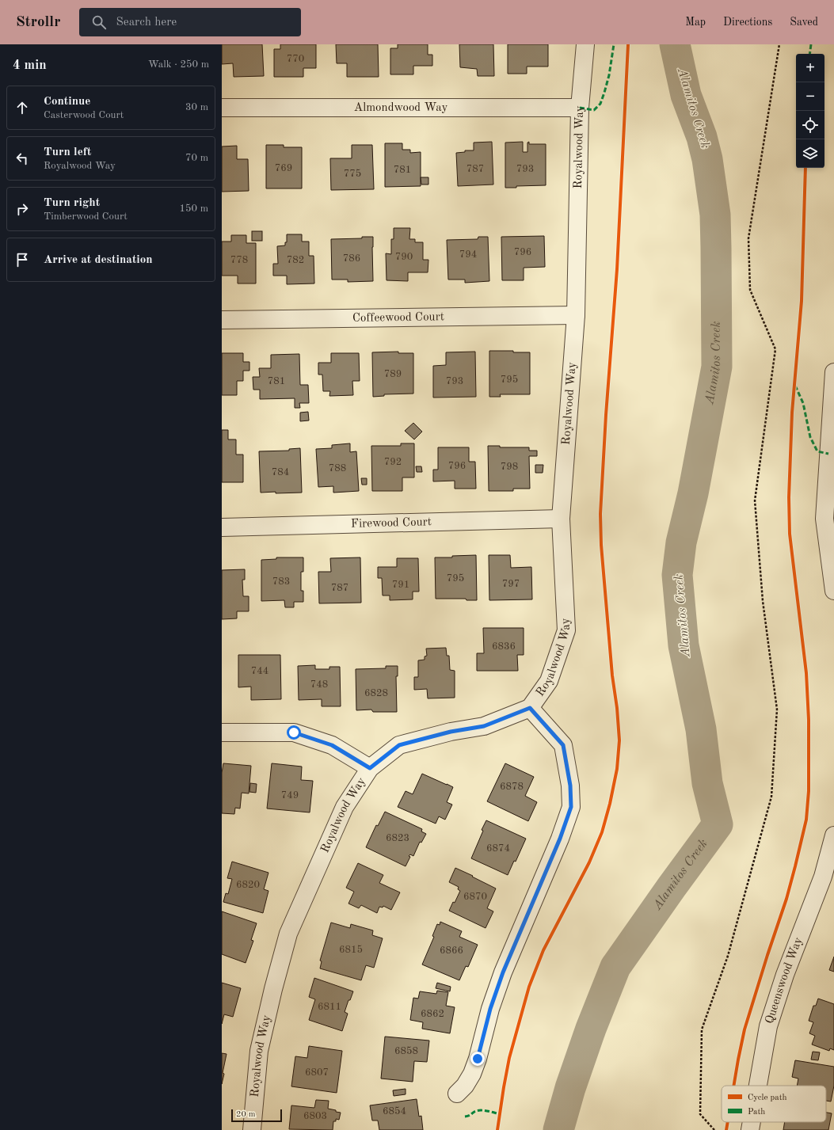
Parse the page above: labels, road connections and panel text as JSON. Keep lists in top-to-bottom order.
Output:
{
  "streets": {
    "street": [
      "Almondwood Way",
      "Royalwood Way",
      "Coffeewood Court",
      "Firewood Court",
      "Queenswood Way"
    ]
  },
  "crossings": [
    ["Almondwood Way", "Royalwood Way"],
    ["Royalwood Way", "Coffeewood Court"],
    ["Royalwood Way", "Firewood Court"]
  ],
  "water": ["Alamitos Creek"],
  "house_numbers": [
    "770",
    "769",
    "787",
    "793",
    "781",
    "775",
    "796",
    "794",
    "790",
    "786",
    "778",
    "782",
    "789",
    "795",
    "781",
    "793",
    "792",
    "796",
    "798",
    "788",
    "784",
    "795",
    "783",
    "797",
    "791",
    "787",
    "6836",
    "744",
    "748",
    "6828",
    "6878",
    "749",
    "6823",
    "6874",
    "6820",
    "6870",
    "6815",
    "6866",
    "6811",
    "6862",
    "6858",
    "6807",
    "6854",
    "6803"
  ],
  "legend": ["Cycle path", "Path"],
  "scale_bar": "20 m",
  "page": {
    "header": "Strollr",
    "search": "Search here",
    "nav": ["Map", "Directions", "Saved"],
    "heading": ["4 min", "Walk · 250 m"],
    "map_buttons": ["+", "−"],
    "list": [
      ["Continue", "Casterwood Court", "30 m"],
      ["Turn left", "Royalwood Way", "70 m"],
      ["Turn right", "Timberwood Court", "150 m"],
      "Arrive at destination"
    ],
    "scale": "20 m"
  }
}
